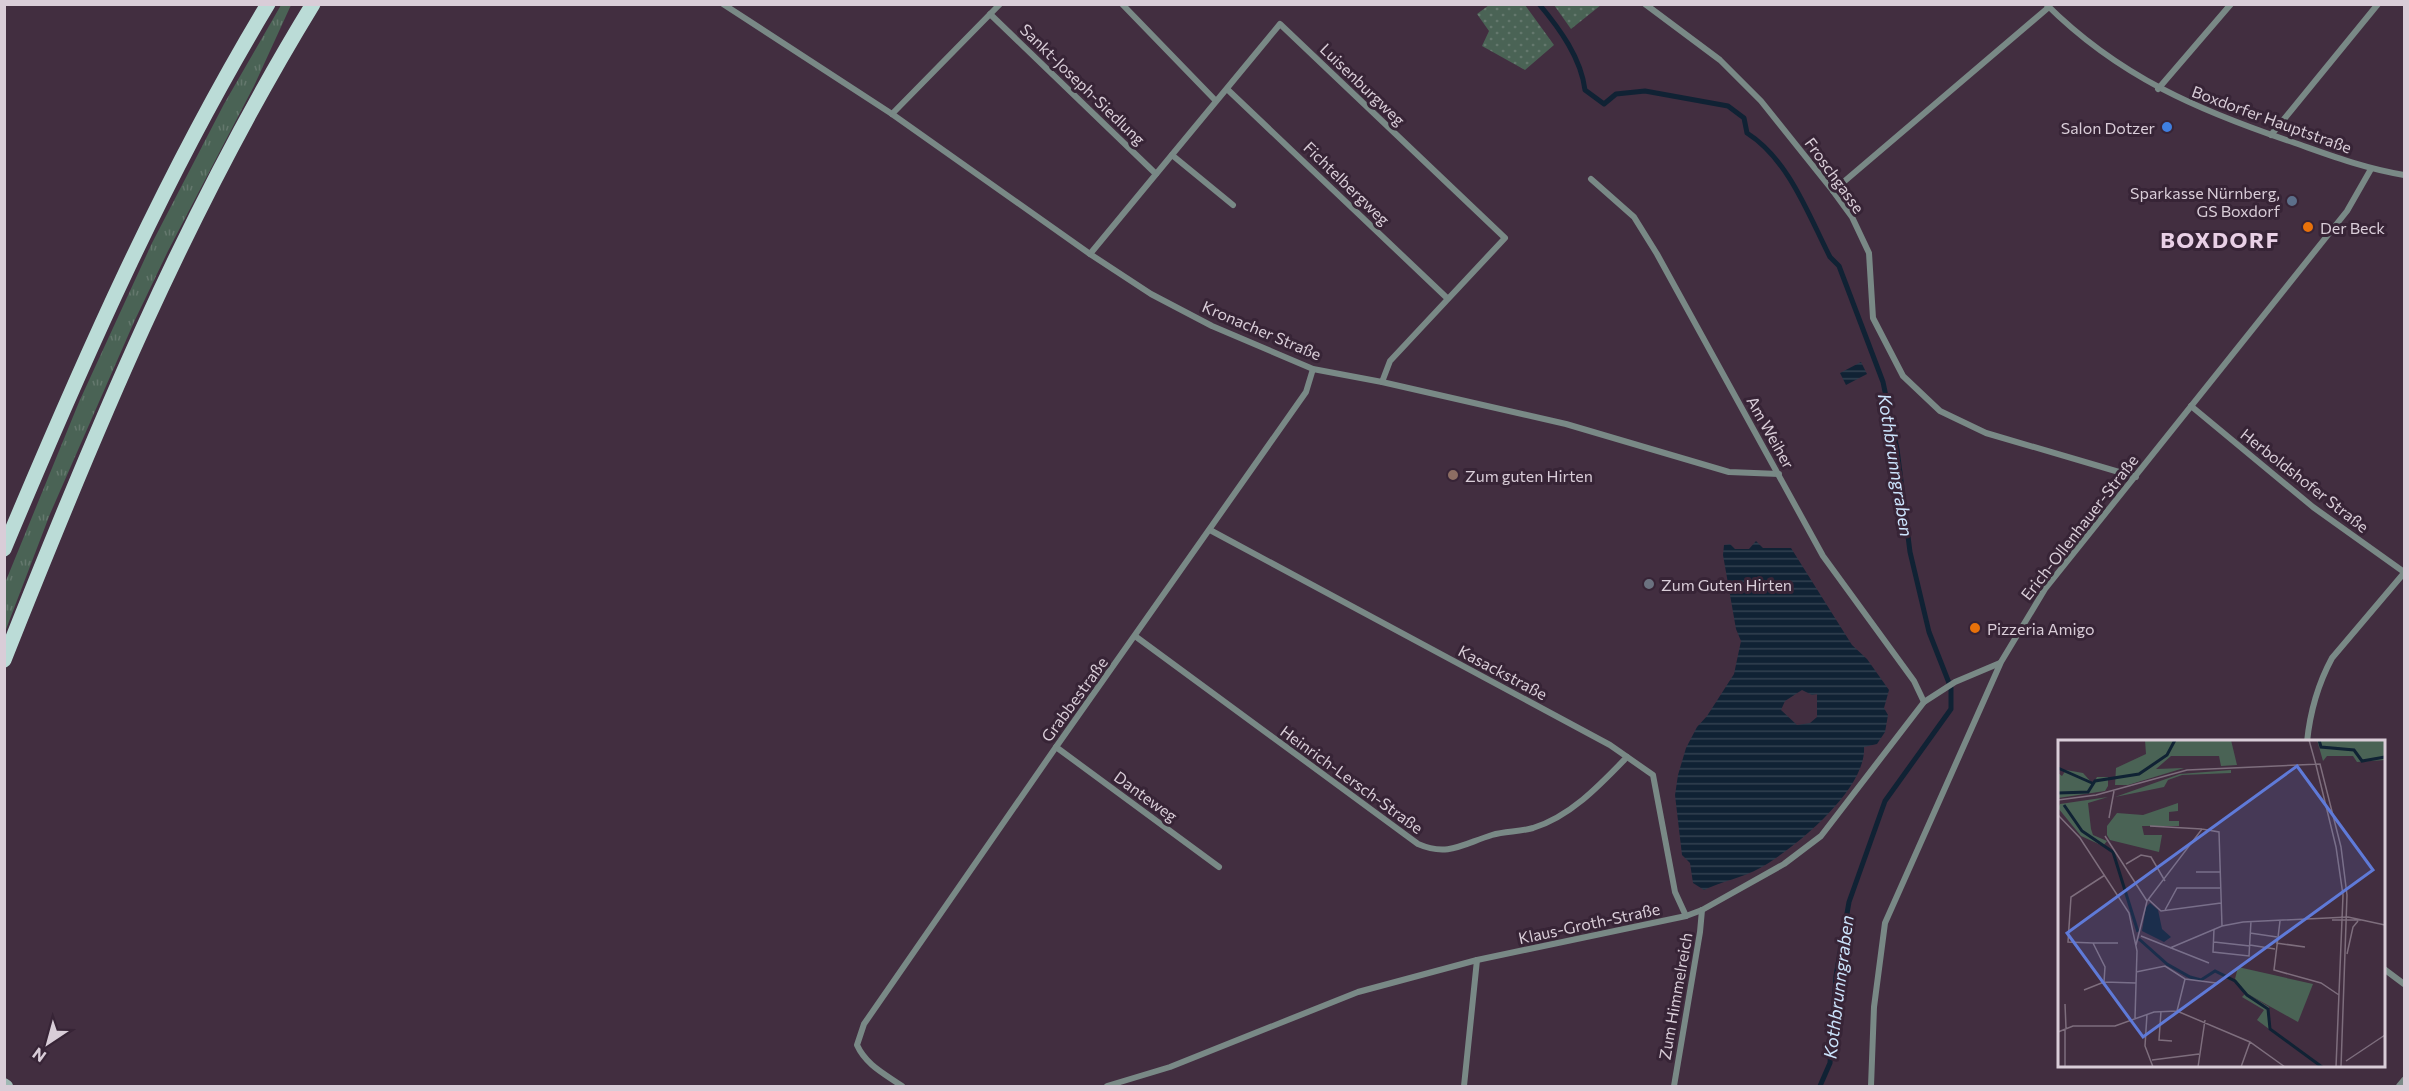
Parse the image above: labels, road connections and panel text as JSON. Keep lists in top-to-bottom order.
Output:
{
  "streets": {
    "street": [
      "Sankt-Joseph-Siedlung",
      "Luisenburgweg",
      "Boxdorfer Hauptstraße",
      "Froschgasse",
      "Fichtelbergweg",
      "Kronacher Straße",
      "Am Weiher",
      "Herboldshofer Straße",
      "Erich-Ollenhauer-Straße",
      "Kasackstraße",
      "Grabbestraße",
      "Heinrich-Lersch-Straße",
      "Danteweg",
      "Klaus-Groth-Straße",
      "Zum Himmelreich"
    ]
  },
  "crossings": [
    ["Sankt-Joseph-Siedlung", "Luisenburgweg"],
    ["Luisenburgweg", "Fichtelbergweg"],
    ["Luisenburgweg", "Kronacher Straße"],
    ["Boxdorfer Hauptstraße", "Froschgasse"],
    ["Boxdorfer Hauptstraße", "Erich-Ollenhauer-Straße"],
    ["Froschgasse", "Erich-Ollenhauer-Straße"],
    ["Kronacher Straße", "Am Weiher"],
    ["Kronacher Straße", "Grabbestraße"],
    ["Am Weiher", "Klaus-Groth-Straße"],
    ["Herboldshofer Straße", "Erich-Ollenhauer-Straße"],
    ["Erich-Ollenhauer-Straße", "Klaus-Groth-Straße"],
    ["Kasackstraße", "Grabbestraße"],
    ["Kasackstraße", "Heinrich-Lersch-Straße"],
    ["Kasackstraße", "Klaus-Groth-Straße"],
    ["Grabbestraße", "Heinrich-Lersch-Straße"],
    ["Grabbestraße", "Danteweg"],
    ["Klaus-Groth-Straße", "Zum Himmelreich"]
  ],
  "districts": ["BOXDORF"],
  "water": ["Kothbrunngraben"],
  "places": [
    "Salon Dotzer",
    "Sparkasse Nürnberg, GS Boxdorf",
    "Der Beck",
    "Zum guten Hirten",
    "Zum Guten Hirten",
    "Pizzeria Amigo"
  ],
  "north": "bottom left"
}
